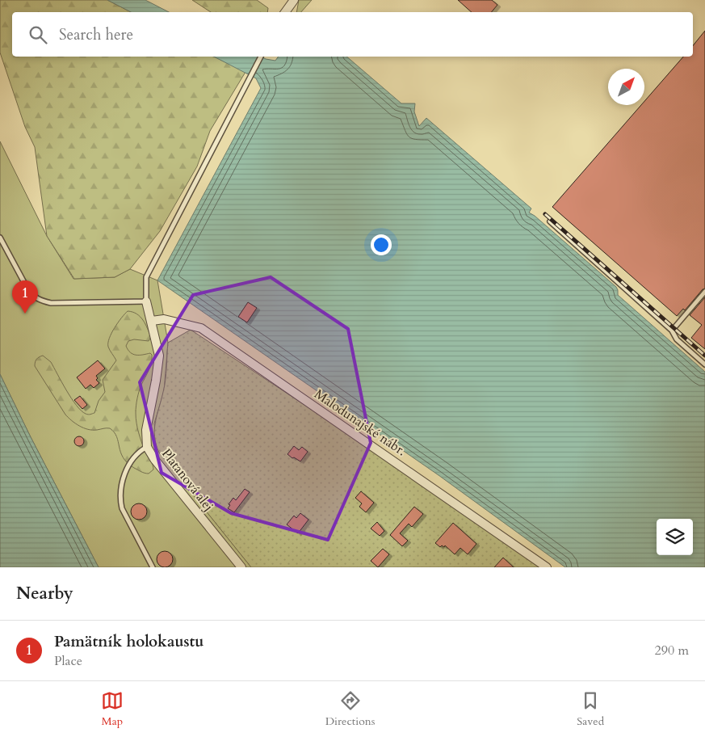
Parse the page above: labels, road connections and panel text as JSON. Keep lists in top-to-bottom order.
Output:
{
  "streets": {
    "street": ["Malodunajské nábr.", "Platanová alej"]
  },
  "crossings": [
    ["Malodunajské nábr.", "Platanová alej"]
  ],
  "north": "top right",
  "page": {
    "search": "Search here",
    "pins": "1",
    "heading": "Nearby",
    "list": [
      {
        "mark": "1",
        "name": "Pamätník holokaustu",
        "note": "Place",
        "value": "290 m"
      }
    ],
    "nav": ["Map", "Directions", "Saved"]
  }
}
